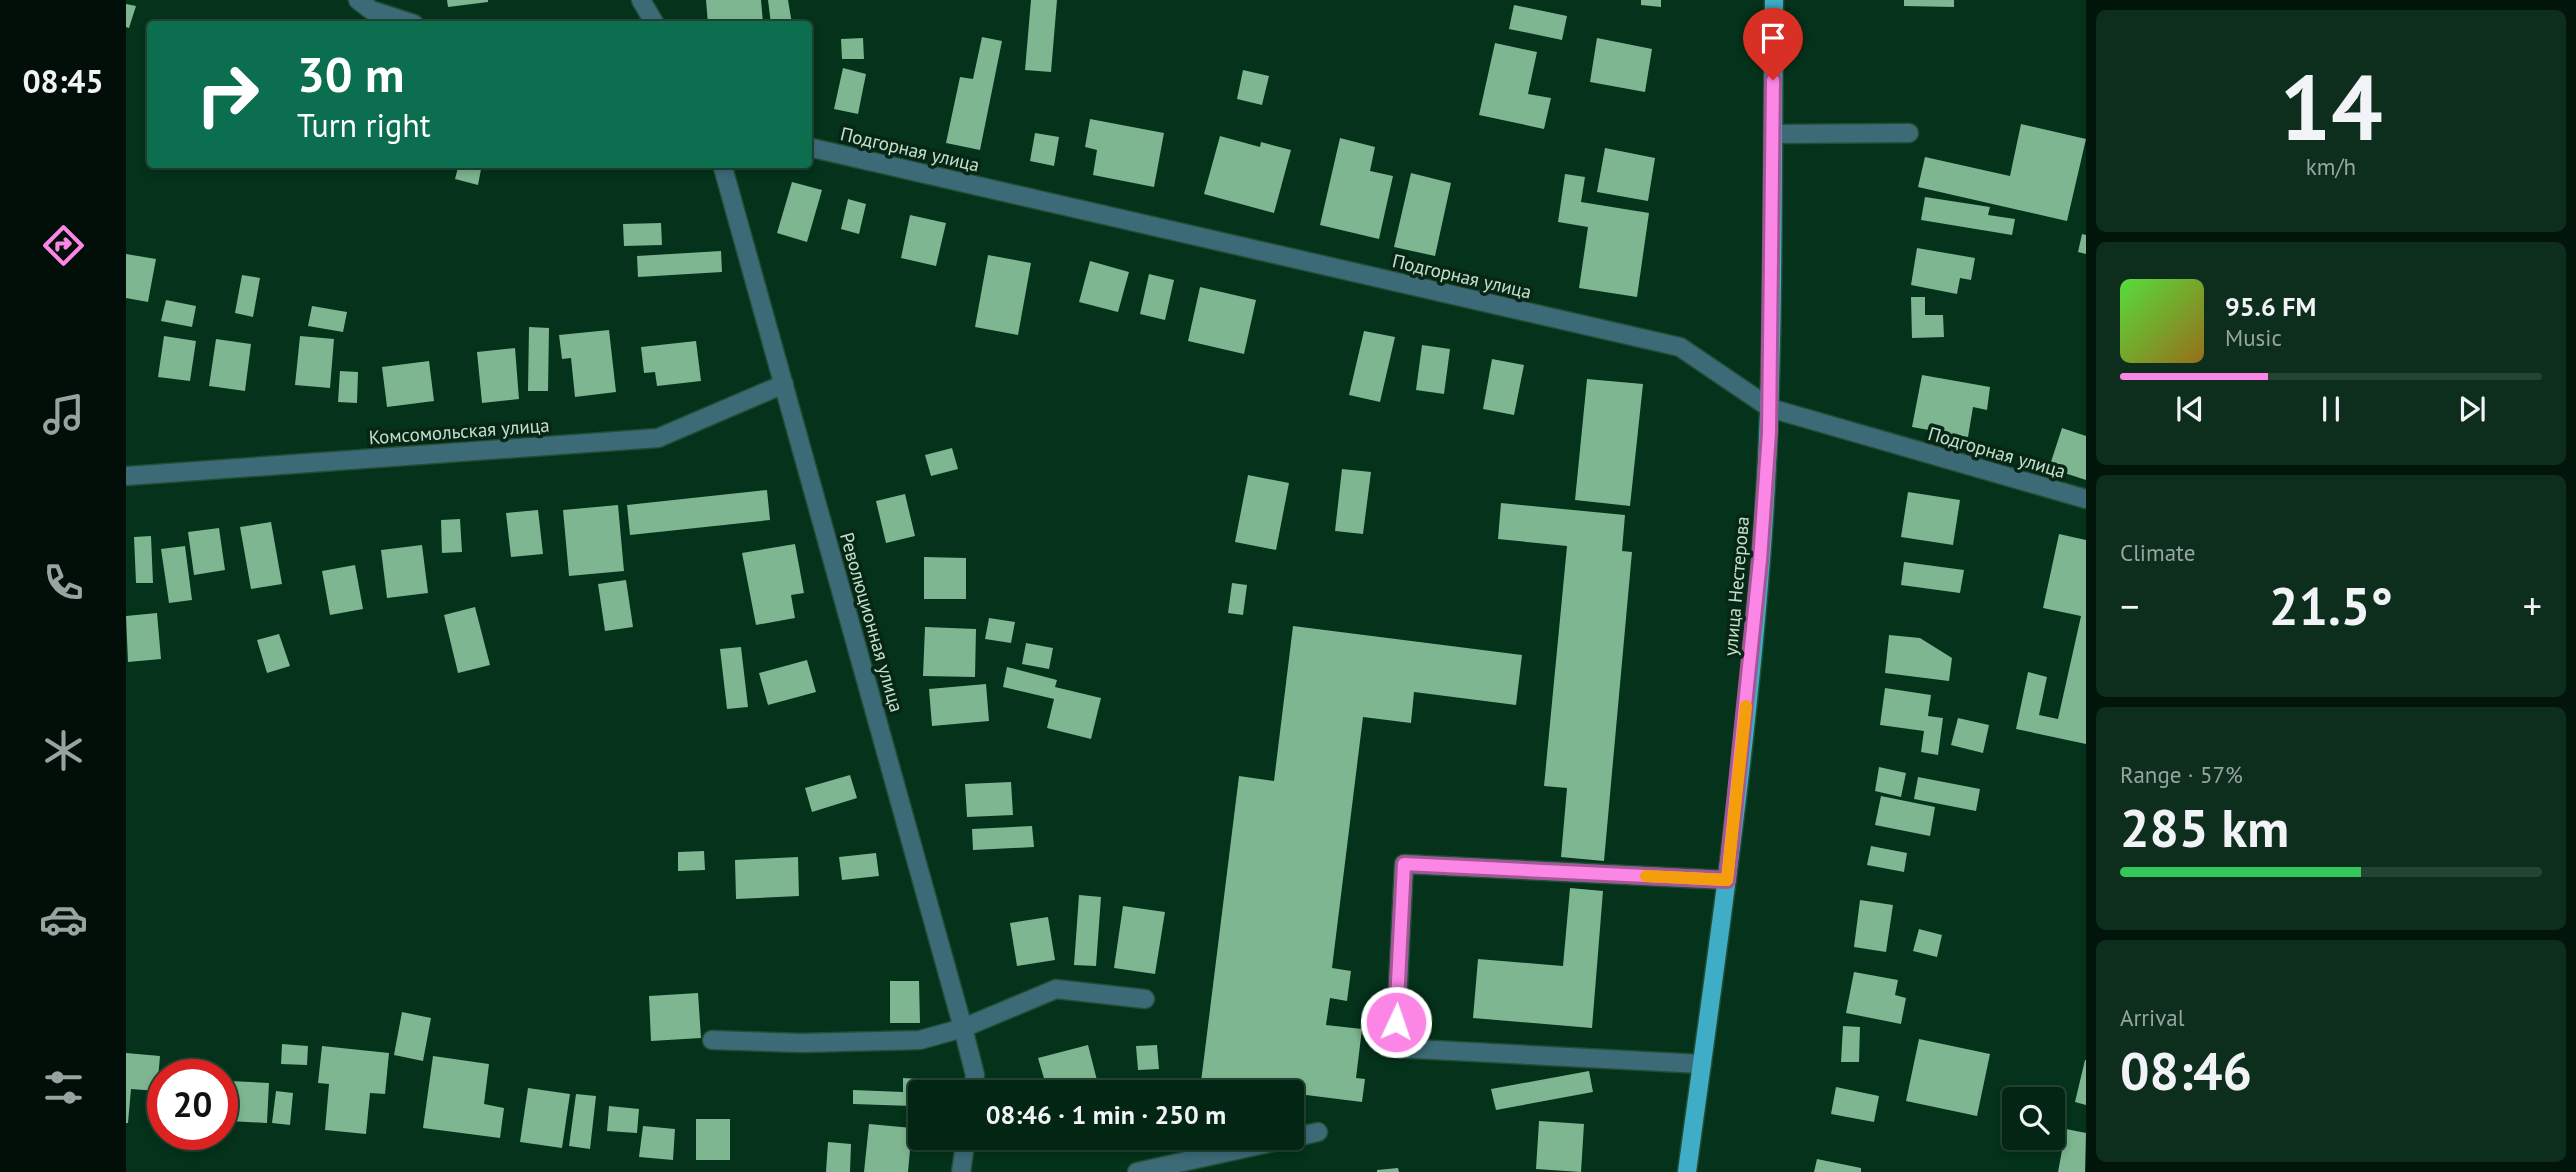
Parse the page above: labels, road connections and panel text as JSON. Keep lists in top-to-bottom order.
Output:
{
  "streets": {
    "main road": ["улица Нестерова"],
    "street": ["Подгорная улица", "Комсомольская улица", "Революционная улица"]
  },
  "crossings": [
    ["Подгорная улица", "улица Нестерова"],
    ["Комсомольская улица", "Революционная улица"]
  ],
  "page": {
    "tabs": "08:45",
    "tile": [
      ["14", "km/h"],
      "Climate",
      ["Range · 57%", "285 km"],
      ["Arrival", "08:46"]
    ],
    "turn": ["30 m", "Turn right"],
    "song": ["95.6 FM", "Music"],
    "heat": ["−", "21.5°", "+"],
    "limit": "20",
    "trip": "08:46 · 1 min · 250 m"
  }
}
